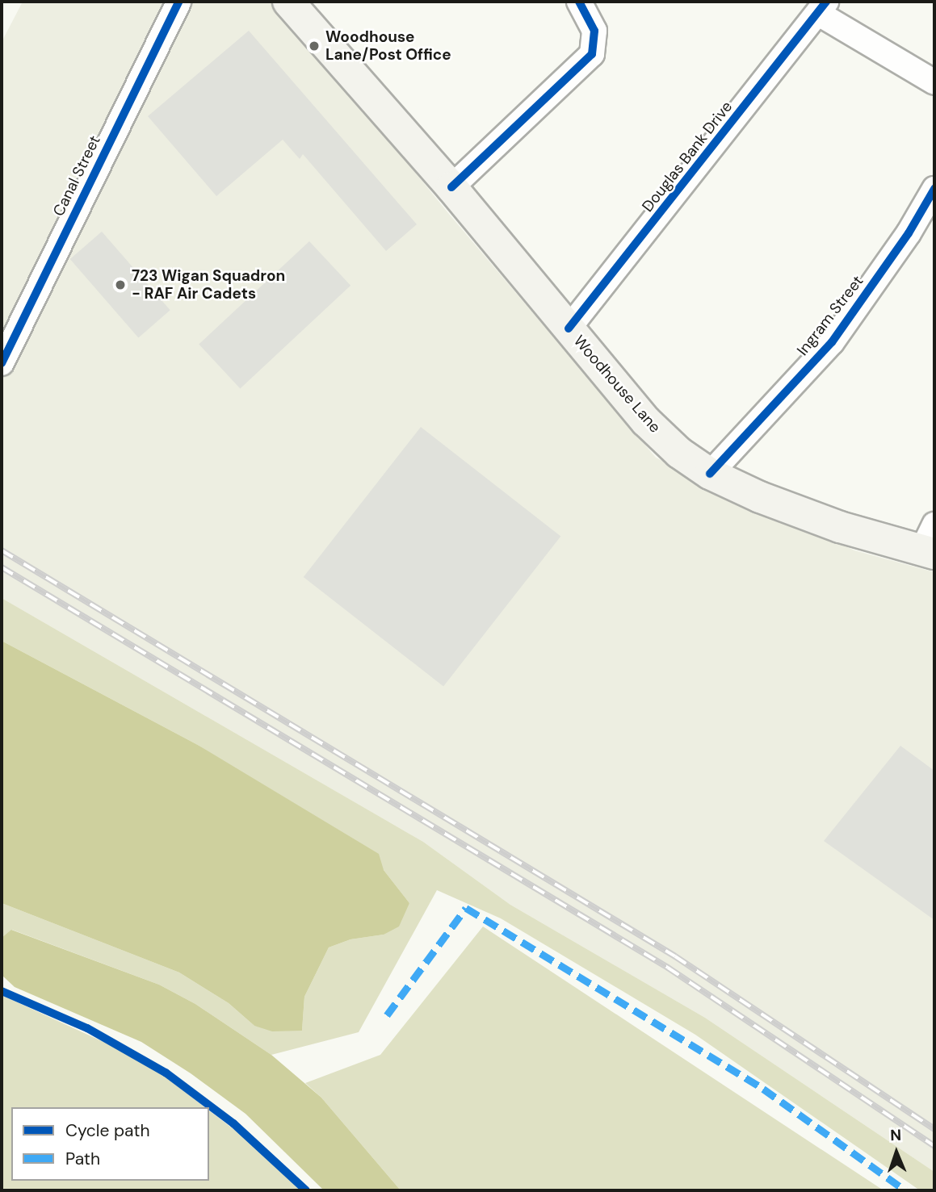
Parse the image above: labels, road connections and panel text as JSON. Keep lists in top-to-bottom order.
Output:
{
  "streets": {
    "main road": ["Woodhouse Lane"],
    "street": ["Douglas Bank Drive", "Canal Street", "Ingram Street"]
  },
  "crossings": [
    ["Douglas Bank Drive", "Woodhouse Lane"],
    ["Ingram Street", "Woodhouse Lane"]
  ],
  "places": ["Woodhouse Lane/Post Office", "723 Wigan Squadron - RAF Air Cadets"],
  "legend": ["Cycle path", "Path"],
  "north": "top"
}
